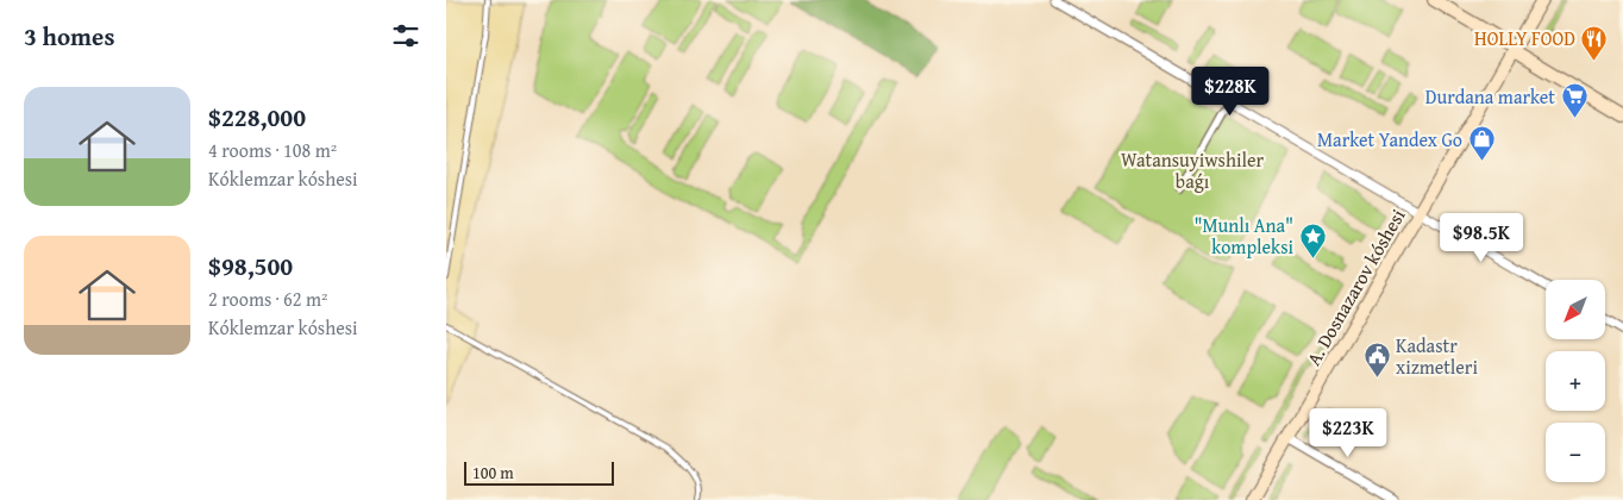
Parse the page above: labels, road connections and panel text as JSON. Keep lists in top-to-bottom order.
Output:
{
  "streets": {
    "main road": ["A. Dosnazarov kóshesi"]
  },
  "parks": ["Watansuyiwshiler baǵı"],
  "places": {
    "restaurant": ["HOLLY FOOD"],
    "supermarket": ["Durdana market"],
    "shop": ["Market Yandex Go"],
    "place": ["\"Munlı Ana\" kompleksi"],
    "public building": ["Kadastr xizmetleri"]
  },
  "scale_bar": "100 m",
  "north": "bottom left",
  "page": {
    "heading": "3 homes",
    "price": ["$228K", "$98.5K", "$223K"],
    "list": [
      {
        "name": "$228,000",
        "note": "4 rooms · 108 m² · Kóklemzar kóshesi"
      },
      {
        "name": "$98,500",
        "note": "2 rooms · 62 m² · Kóklemzar kóshesi"
      }
    ],
    "map_buttons": ["+", "−"],
    "scale": "100 m"
  }
}
